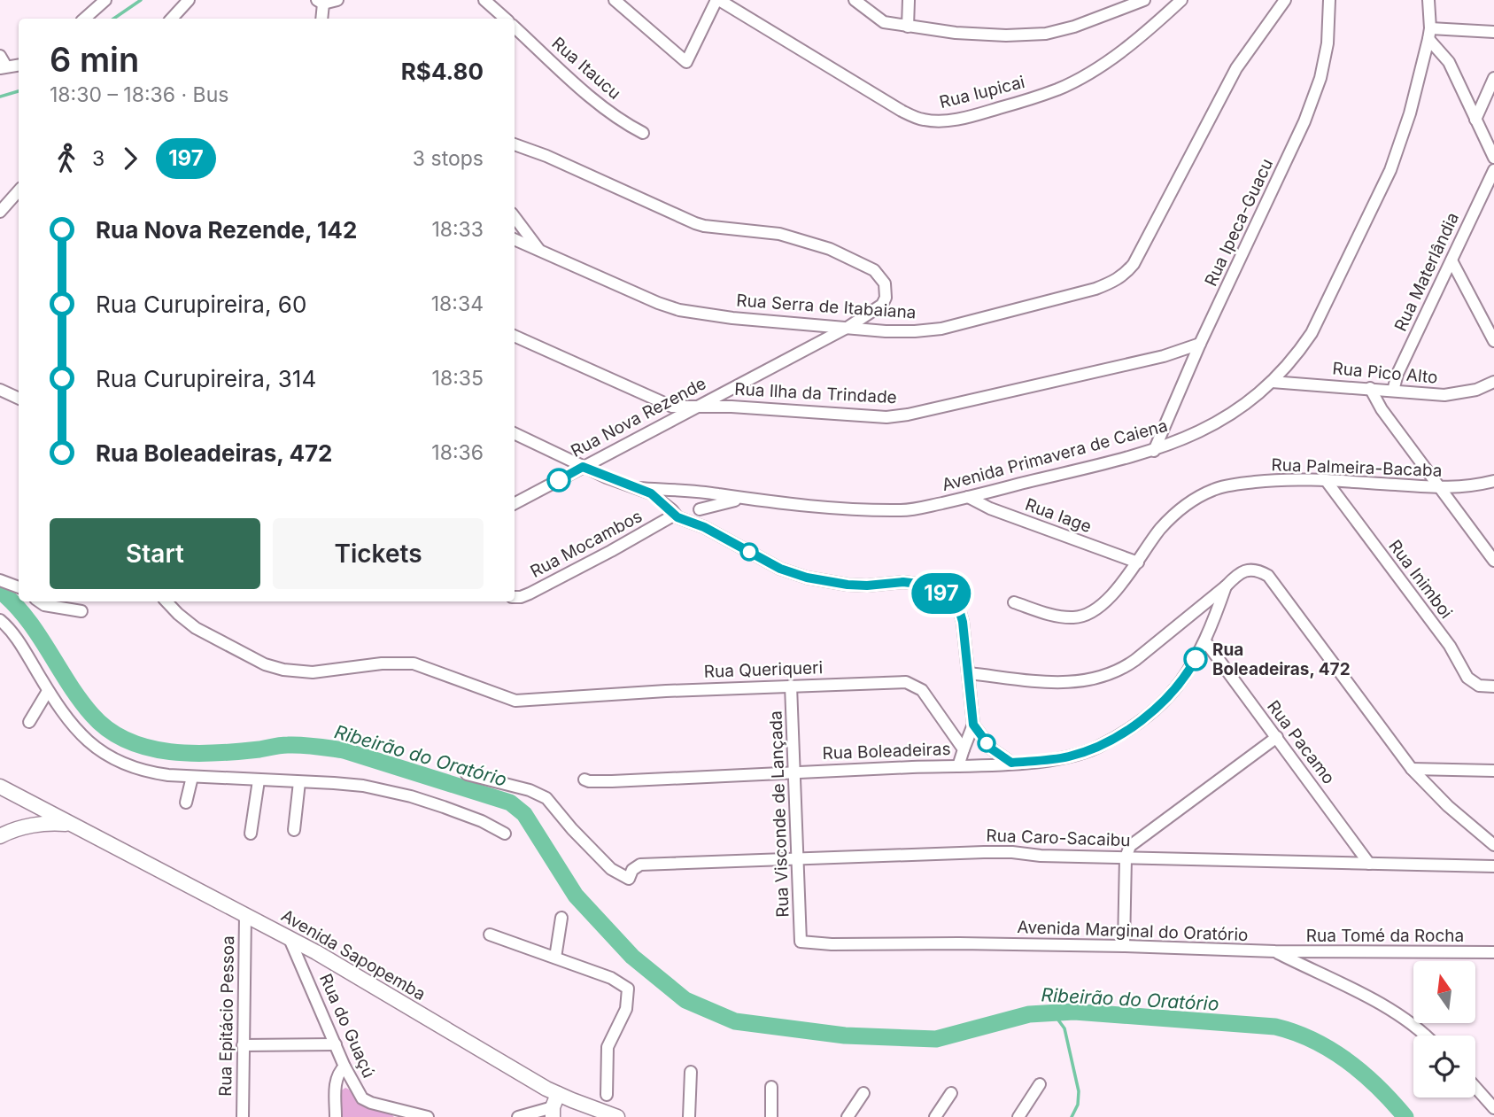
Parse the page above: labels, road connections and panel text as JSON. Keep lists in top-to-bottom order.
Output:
{
  "streets": {
    "main road": ["Avenida Sapopemba"],
    "street": [
      "Rua Itaucu",
      "Rua Iupicai",
      "Rua Ipeca-Guacu",
      "Rua Materlândia",
      "Rua Serra de Itabaiana",
      "Rua Pico Alto",
      "Rua Ilha da Trindade",
      "Rua Nova Rezende",
      "Avenida Primavera de Caiena",
      "Rua Palmeira-Bacaba",
      "Rua Iage",
      "Rua Mocambos",
      "Rua Inimboi",
      "Rua Queriqueri",
      "Rua Pacamo",
      "Rua Boleadeiras",
      "Rua Visconde de Lançada",
      "Rua Caro-Sacaibu",
      "Avenida Marginal do Oratório",
      "Rua Tomé da Rocha",
      "Rua Epitácio Pessoa",
      "Rua do Guaçú"
    ]
  },
  "crossings": [
    ["Rua Ipeca-Guacu", "Rua Ilha da Trindade"],
    ["Rua Ipeca-Guacu", "Avenida Primavera de Caiena"],
    ["Rua Materlândia", "Rua Pico Alto"],
    ["Rua Serra de Itabaiana", "Rua Nova Rezende"],
    ["Rua Pico Alto", "Avenida Primavera de Caiena"],
    ["Rua Ilha da Trindade", "Rua Nova Rezende"],
    ["Rua Nova Rezende", "Avenida Primavera de Caiena"],
    ["Avenida Primavera de Caiena", "Rua Iage"],
    ["Avenida Primavera de Caiena", "Rua Mocambos"],
    ["Rua Palmeira-Bacaba", "Rua Iage"],
    ["Rua Palmeira-Bacaba", "Rua Inimboi"],
    ["Rua Queriqueri", "Rua Visconde de Lançada"],
    ["Rua Pacamo", "Rua Boleadeiras"],
    ["Rua Pacamo", "Rua Caro-Sacaibu"],
    ["Rua Boleadeiras", "Rua Visconde de Lançada"],
    ["Rua Visconde de Lançada", "Rua Caro-Sacaibu"],
    ["Rua Visconde de Lançada", "Avenida Marginal do Oratório"],
    ["Avenida Marginal do Oratório", "Rua Tomé da Rocha"],
    ["Avenida Sapopemba", "Rua Epitácio Pessoa"],
    ["Avenida Sapopemba", "Rua do Guaçú"]
  ],
  "water": ["Ribeirão do Oratório"],
  "places": ["Rua Boleadeiras, 472"],
  "lines": ["bus line 197"],
  "north": "top",
  "page": {
    "on_map": "197",
    "heading": ["6 min", "18:30 – 18:36 · Bus", "R$4.80"],
    "legs": ["3", "197", "3 stops"],
    "list": [
      {
        "name": "Rua Nova Rezende, 142",
        "value": "18:33"
      },
      {
        "name": "Rua Curupireira, 60",
        "value": "18:34"
      },
      {
        "name": "Rua Curupireira, 314",
        "value": "18:35"
      },
      {
        "name": "Rua Boleadeiras, 472",
        "value": "18:36"
      }
    ],
    "buttons": ["Start", "Tickets"]
  }
}
